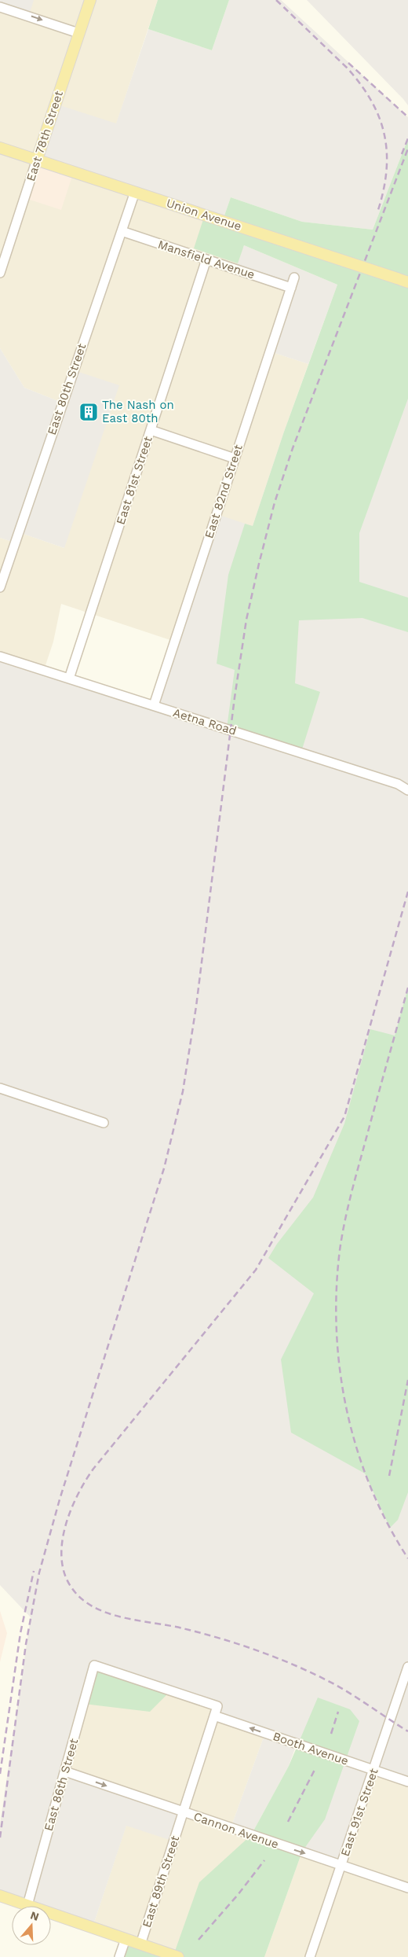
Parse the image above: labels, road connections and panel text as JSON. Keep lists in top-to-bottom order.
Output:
{
  "streets": {
    "main road": ["East 78th Street", "Union Avenue"],
    "street": [
      "Mansfield Avenue",
      "East 80th Street",
      "East 81st Street",
      "East 82nd Street",
      "Aetna Road",
      "Booth Avenue",
      "East 86th Street",
      "East 91st Street",
      "Cannon Avenue",
      "East 89th Street"
    ]
  },
  "crossings": [
    ["East 78th Street", "Union Avenue"],
    ["Union Avenue", "East 80th Street"],
    ["Mansfield Avenue", "East 80th Street"],
    ["Mansfield Avenue", "East 81st Street"],
    ["Mansfield Avenue", "East 82nd Street"],
    ["East 81st Street", "Aetna Road"],
    ["East 82nd Street", "Aetna Road"],
    ["Booth Avenue", "East 91st Street"],
    ["Booth Avenue", "East 89th Street"],
    ["East 86th Street", "Cannon Avenue"],
    ["East 86th Street", "East 89th Street"],
    ["East 91st Street", "Cannon Avenue"],
    ["Cannon Avenue", "East 89th Street"]
  ],
  "one_way": ["Booth Avenue", "Cannon Avenue"],
  "places": {
    "building": ["The Nash on East 80th"]
  },
  "north": "top"
}
